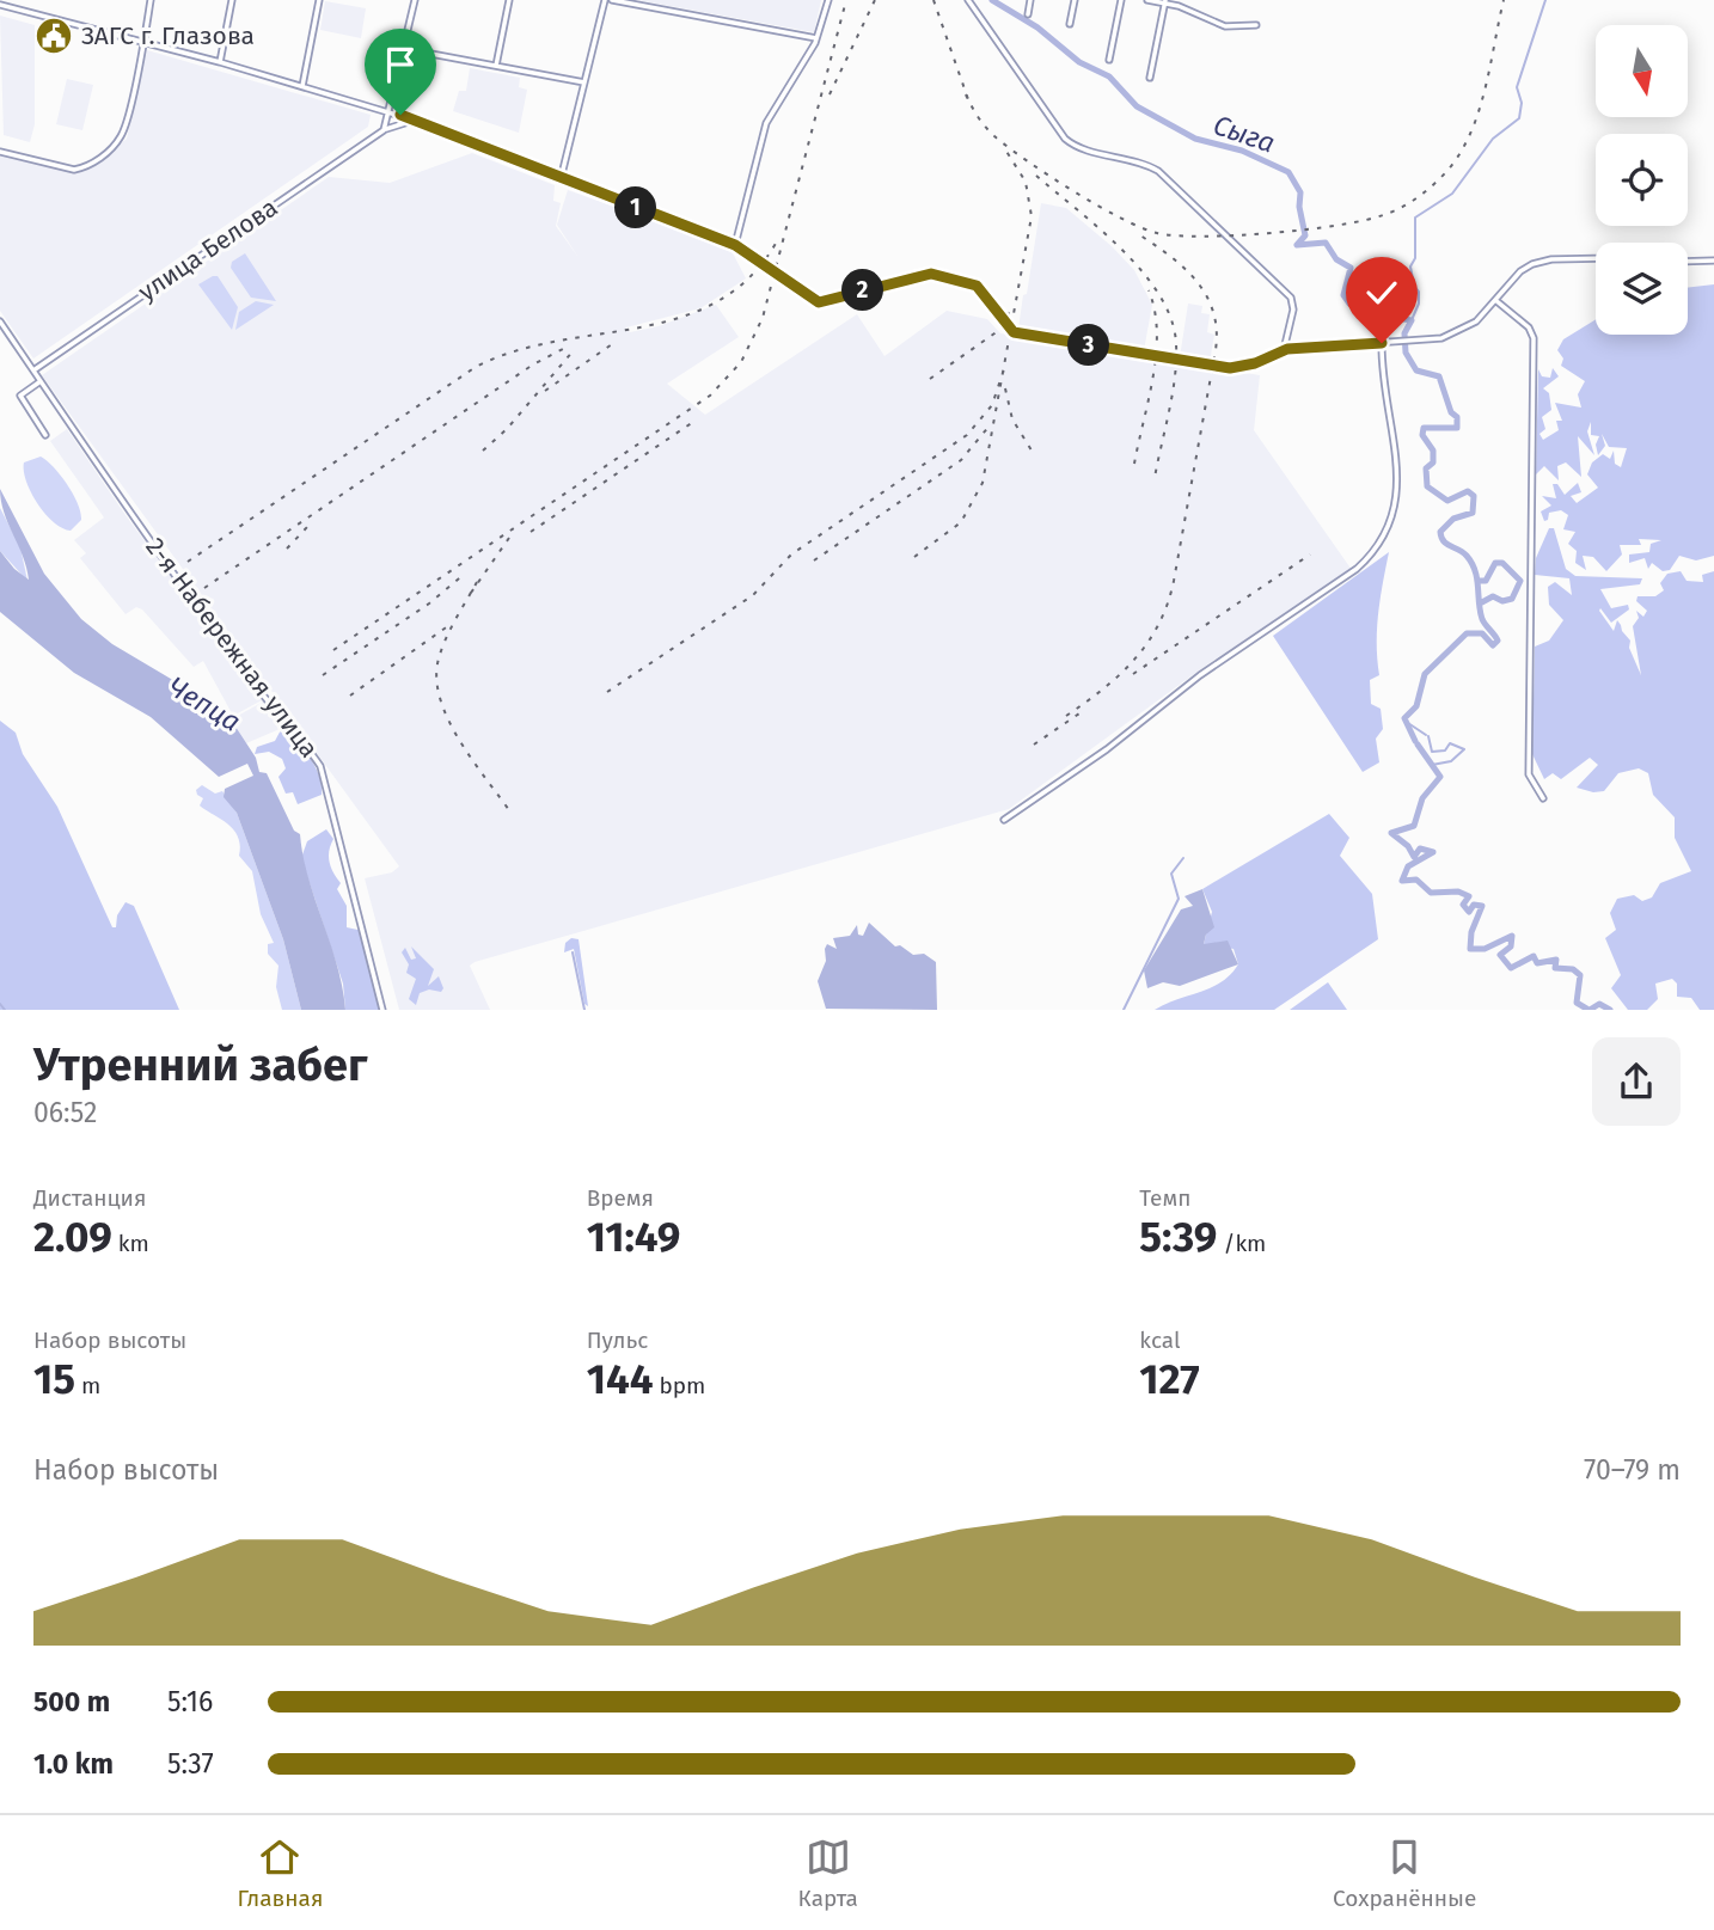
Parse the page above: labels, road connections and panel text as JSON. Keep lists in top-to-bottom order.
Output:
{
  "streets": {
    "street": ["улица Белова", "2-я Набережная улица"]
  },
  "crossings": [
    ["улица Белова", "2-я Набережная улица"]
  ],
  "water": ["Сыга", "Чепца"],
  "places": {
    "public building": ["ЗАГС г. Глазова"]
  },
  "north": "bottom",
  "page": {
    "pins": ["1", "2", "3"],
    "heading": ["Утренний забег", "06:52"],
    "stats": [
      ["Дистанция", "2.09 km"],
      ["Время", "11:49"],
      ["Темп", "5:39 /km"],
      ["Набор высоты", "15 m"],
      ["Пульс", "144 bpm"],
      ["kcal", "127"]
    ],
    "chart": ["Набор высоты", "70–79 m"],
    "list": [
      {
        "name": "500 m",
        "note": "5:16"
      },
      {
        "name": "1.0 km",
        "note": "5:37"
      }
    ],
    "tabs": ["Главная", "Карта", "Сохранённые"]
  }
}
